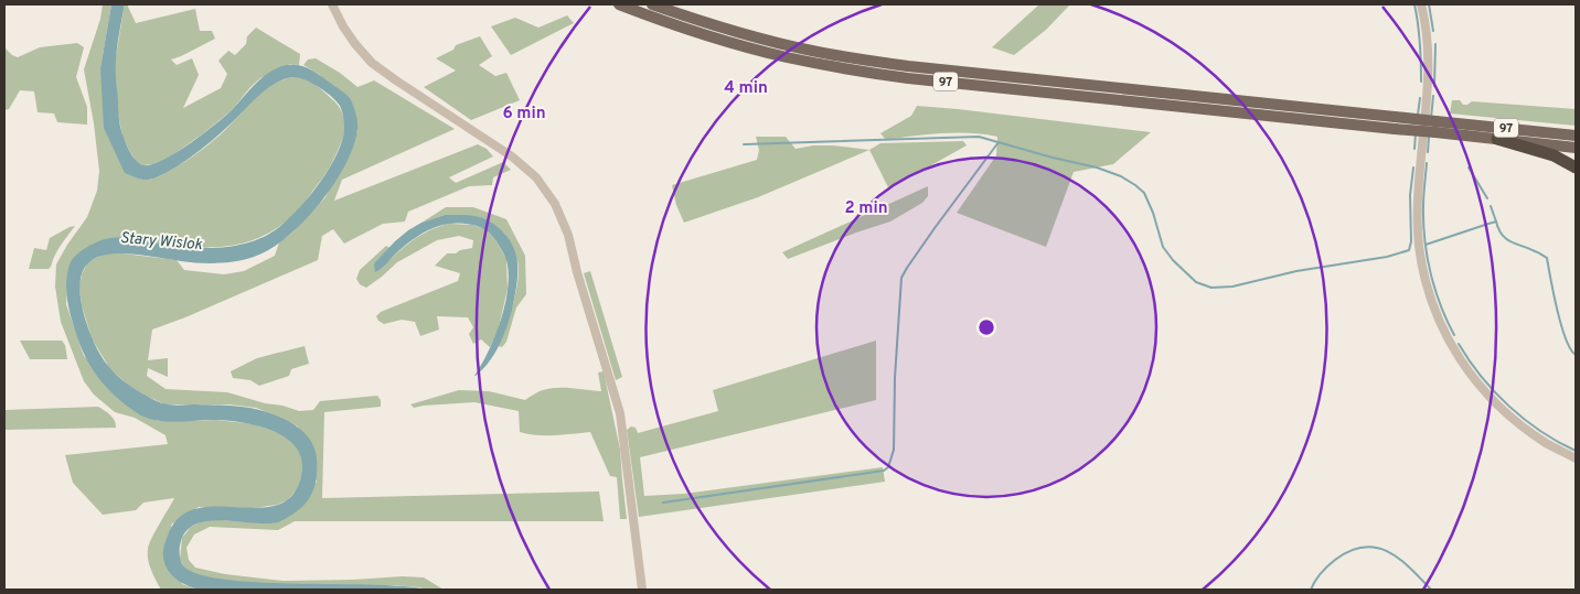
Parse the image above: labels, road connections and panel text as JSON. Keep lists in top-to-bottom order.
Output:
{
  "streets": {
    "main road": ["97"]
  },
  "water": ["Stary Wislok"],
  "rings": ["4 min", "6 min", "2 min"]
}
